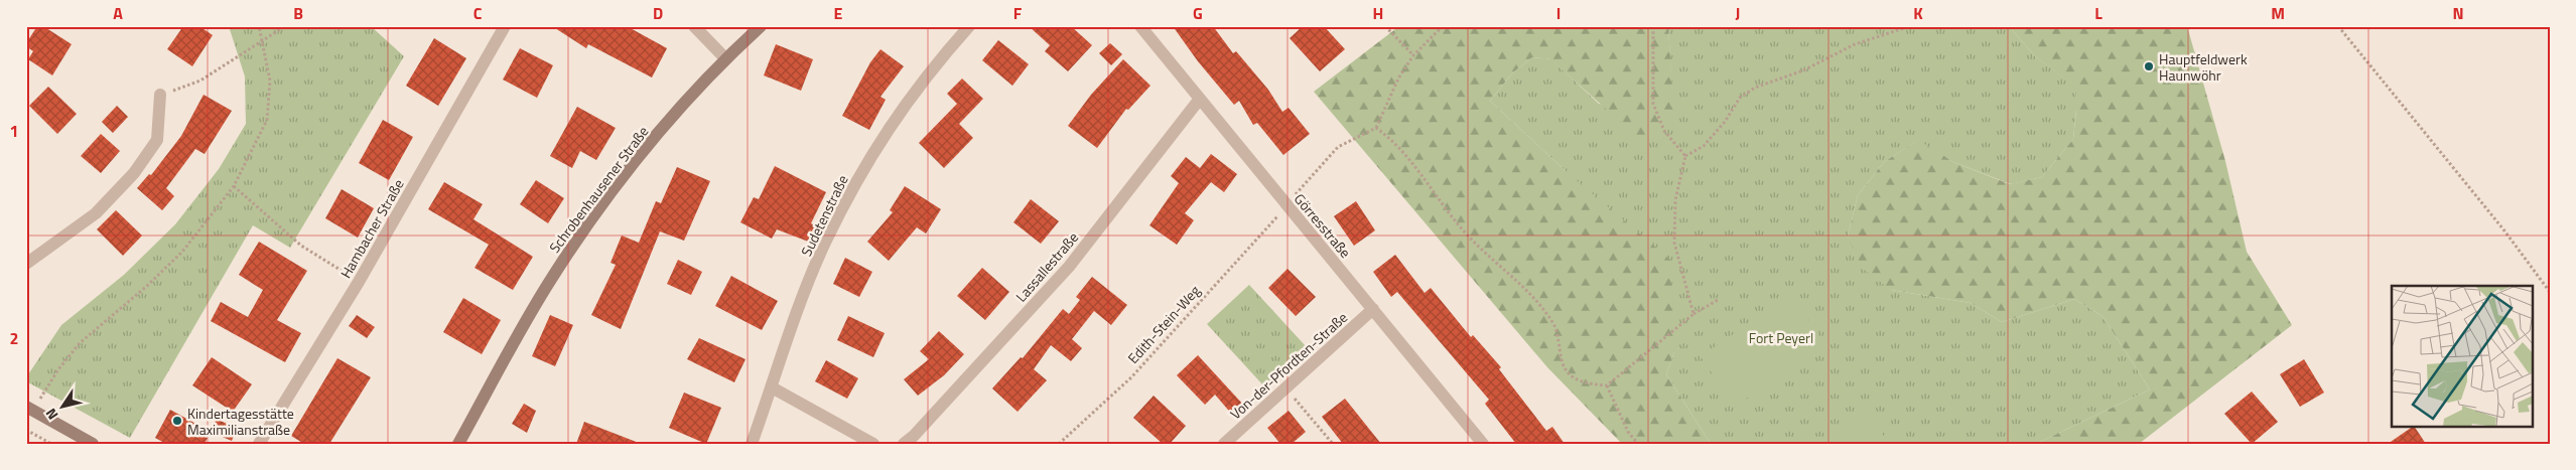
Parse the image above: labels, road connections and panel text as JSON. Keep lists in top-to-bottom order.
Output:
{
  "streets": {
    "street": [
      "Schrobenhausener Straße",
      "Sudetenstraße",
      "Görresstraße",
      "Hambacher Straße",
      "Lassallestraße",
      "Von-der-Pfordten-Straße"
    ],
    "path": ["Edith-Stein-Weg"]
  },
  "crossings": [
    ["Görresstraße", "Lassallestraße"],
    ["Görresstraße", "Von-der-Pfordten-Straße"]
  ],
  "parks": ["Fort Peyerl"],
  "places": ["Hauptfeldwerk Haunwöhr", "Kindertagesstätte Maximilianstraße"],
  "north": "bottom left",
  "grid": {
    "columns": [
      "A",
      "B",
      "C",
      "D",
      "E",
      "F",
      "G",
      "H",
      "I",
      "J",
      "K",
      "L",
      "M",
      "N"
    ],
    "rows": ["1", "2"]
  }
}
